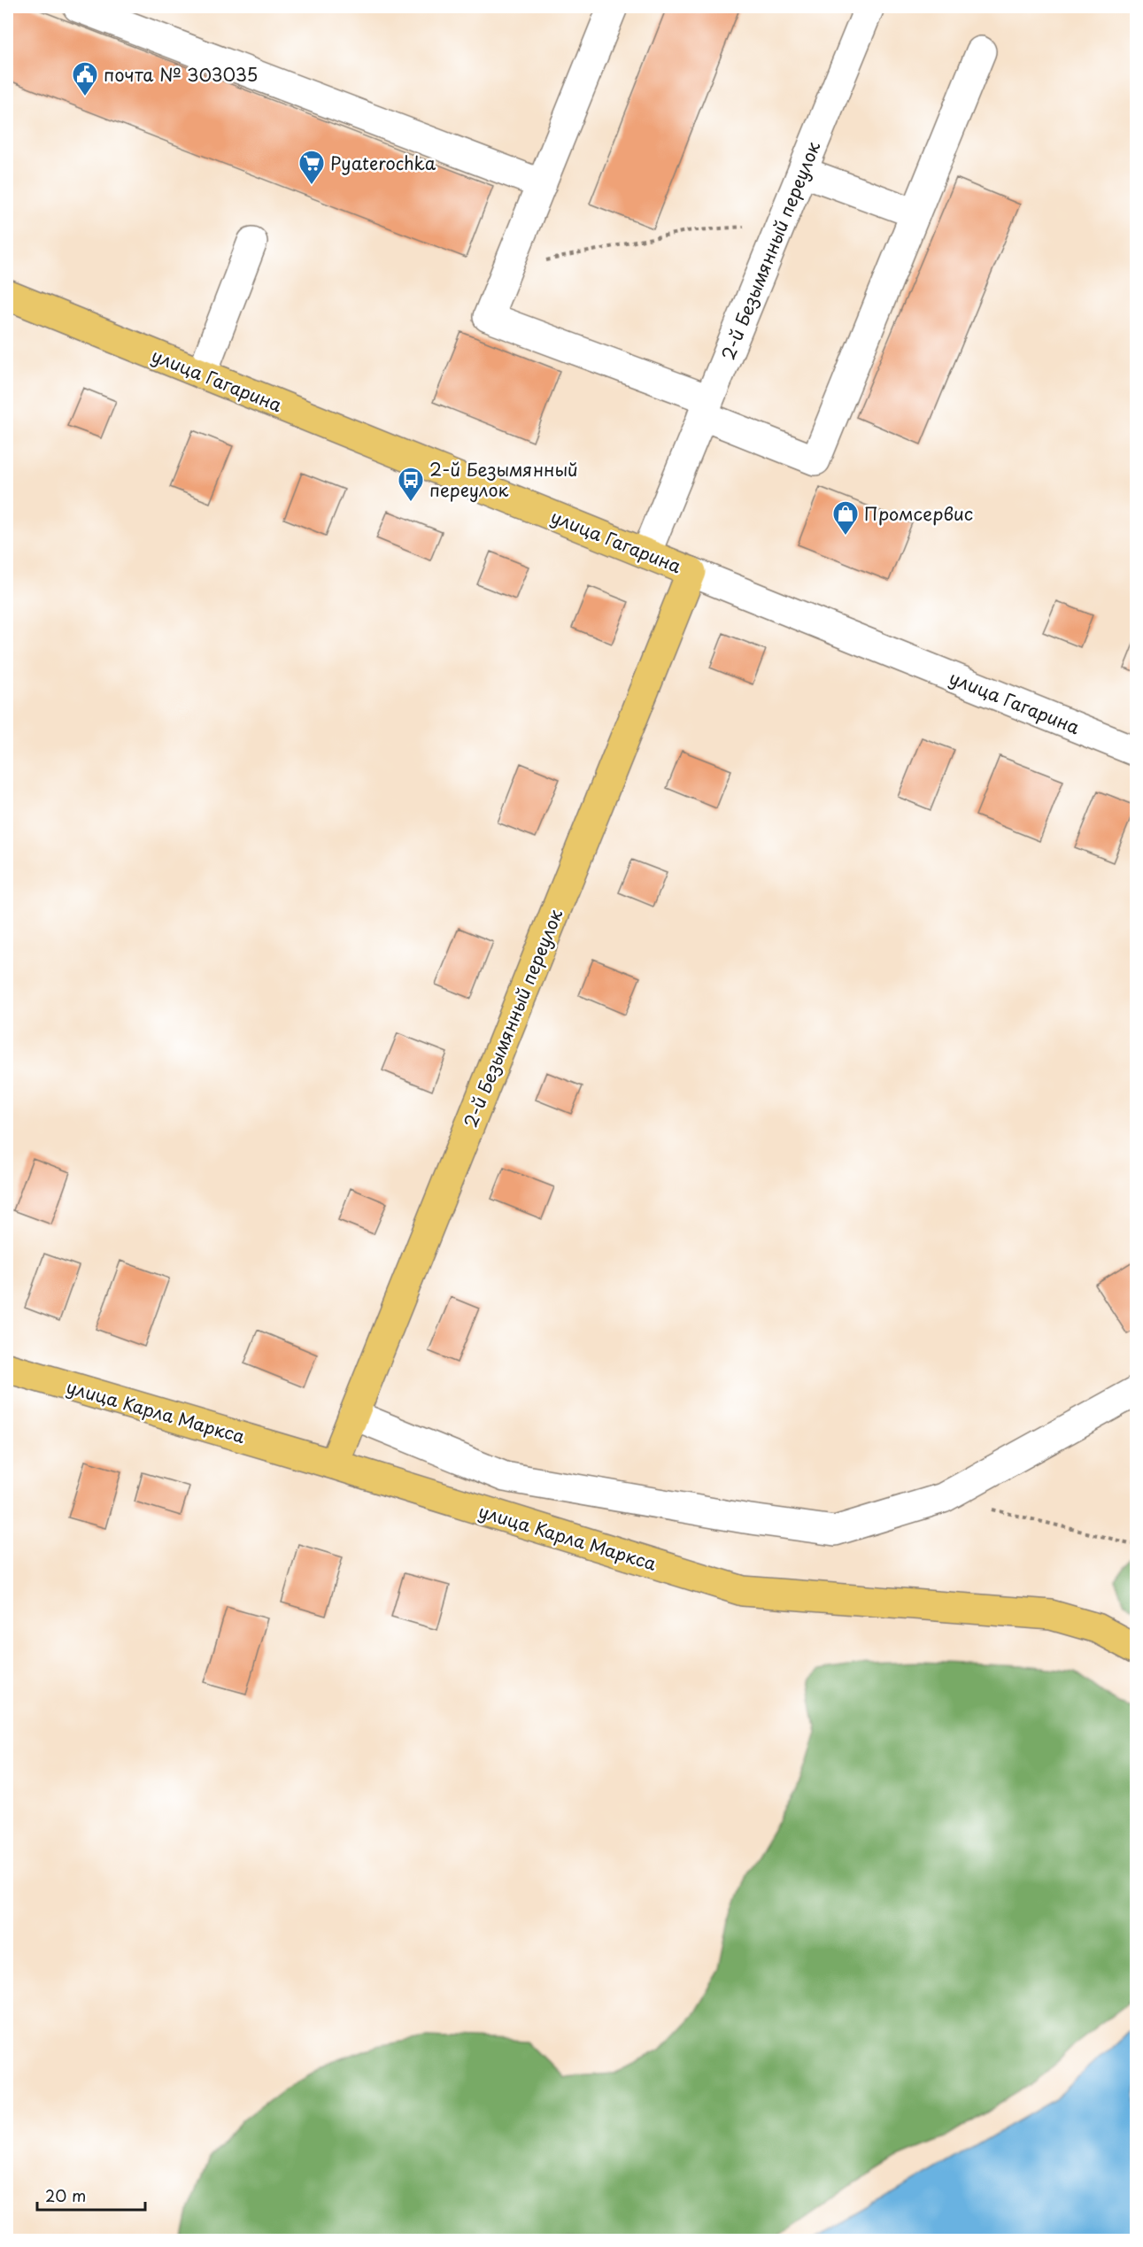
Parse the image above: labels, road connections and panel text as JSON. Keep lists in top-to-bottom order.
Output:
{
  "streets": {
    "main road": ["2-й Безымянный переулок", "улица Гагарина", "улица Карла Маркса"]
  },
  "crossings": [
    ["2-й Безымянный переулок", "улица Гагарина"],
    ["2-й Безымянный переулок", "улица Карла Маркса"]
  ],
  "places": {
    "public building": ["почта № 303035"],
    "supermarket": ["Pyaterochka"],
    "bus stop": ["2-й Безымянный переулок"],
    "shop": ["Промсервис"]
  },
  "scale_bar": "20 m"
}
